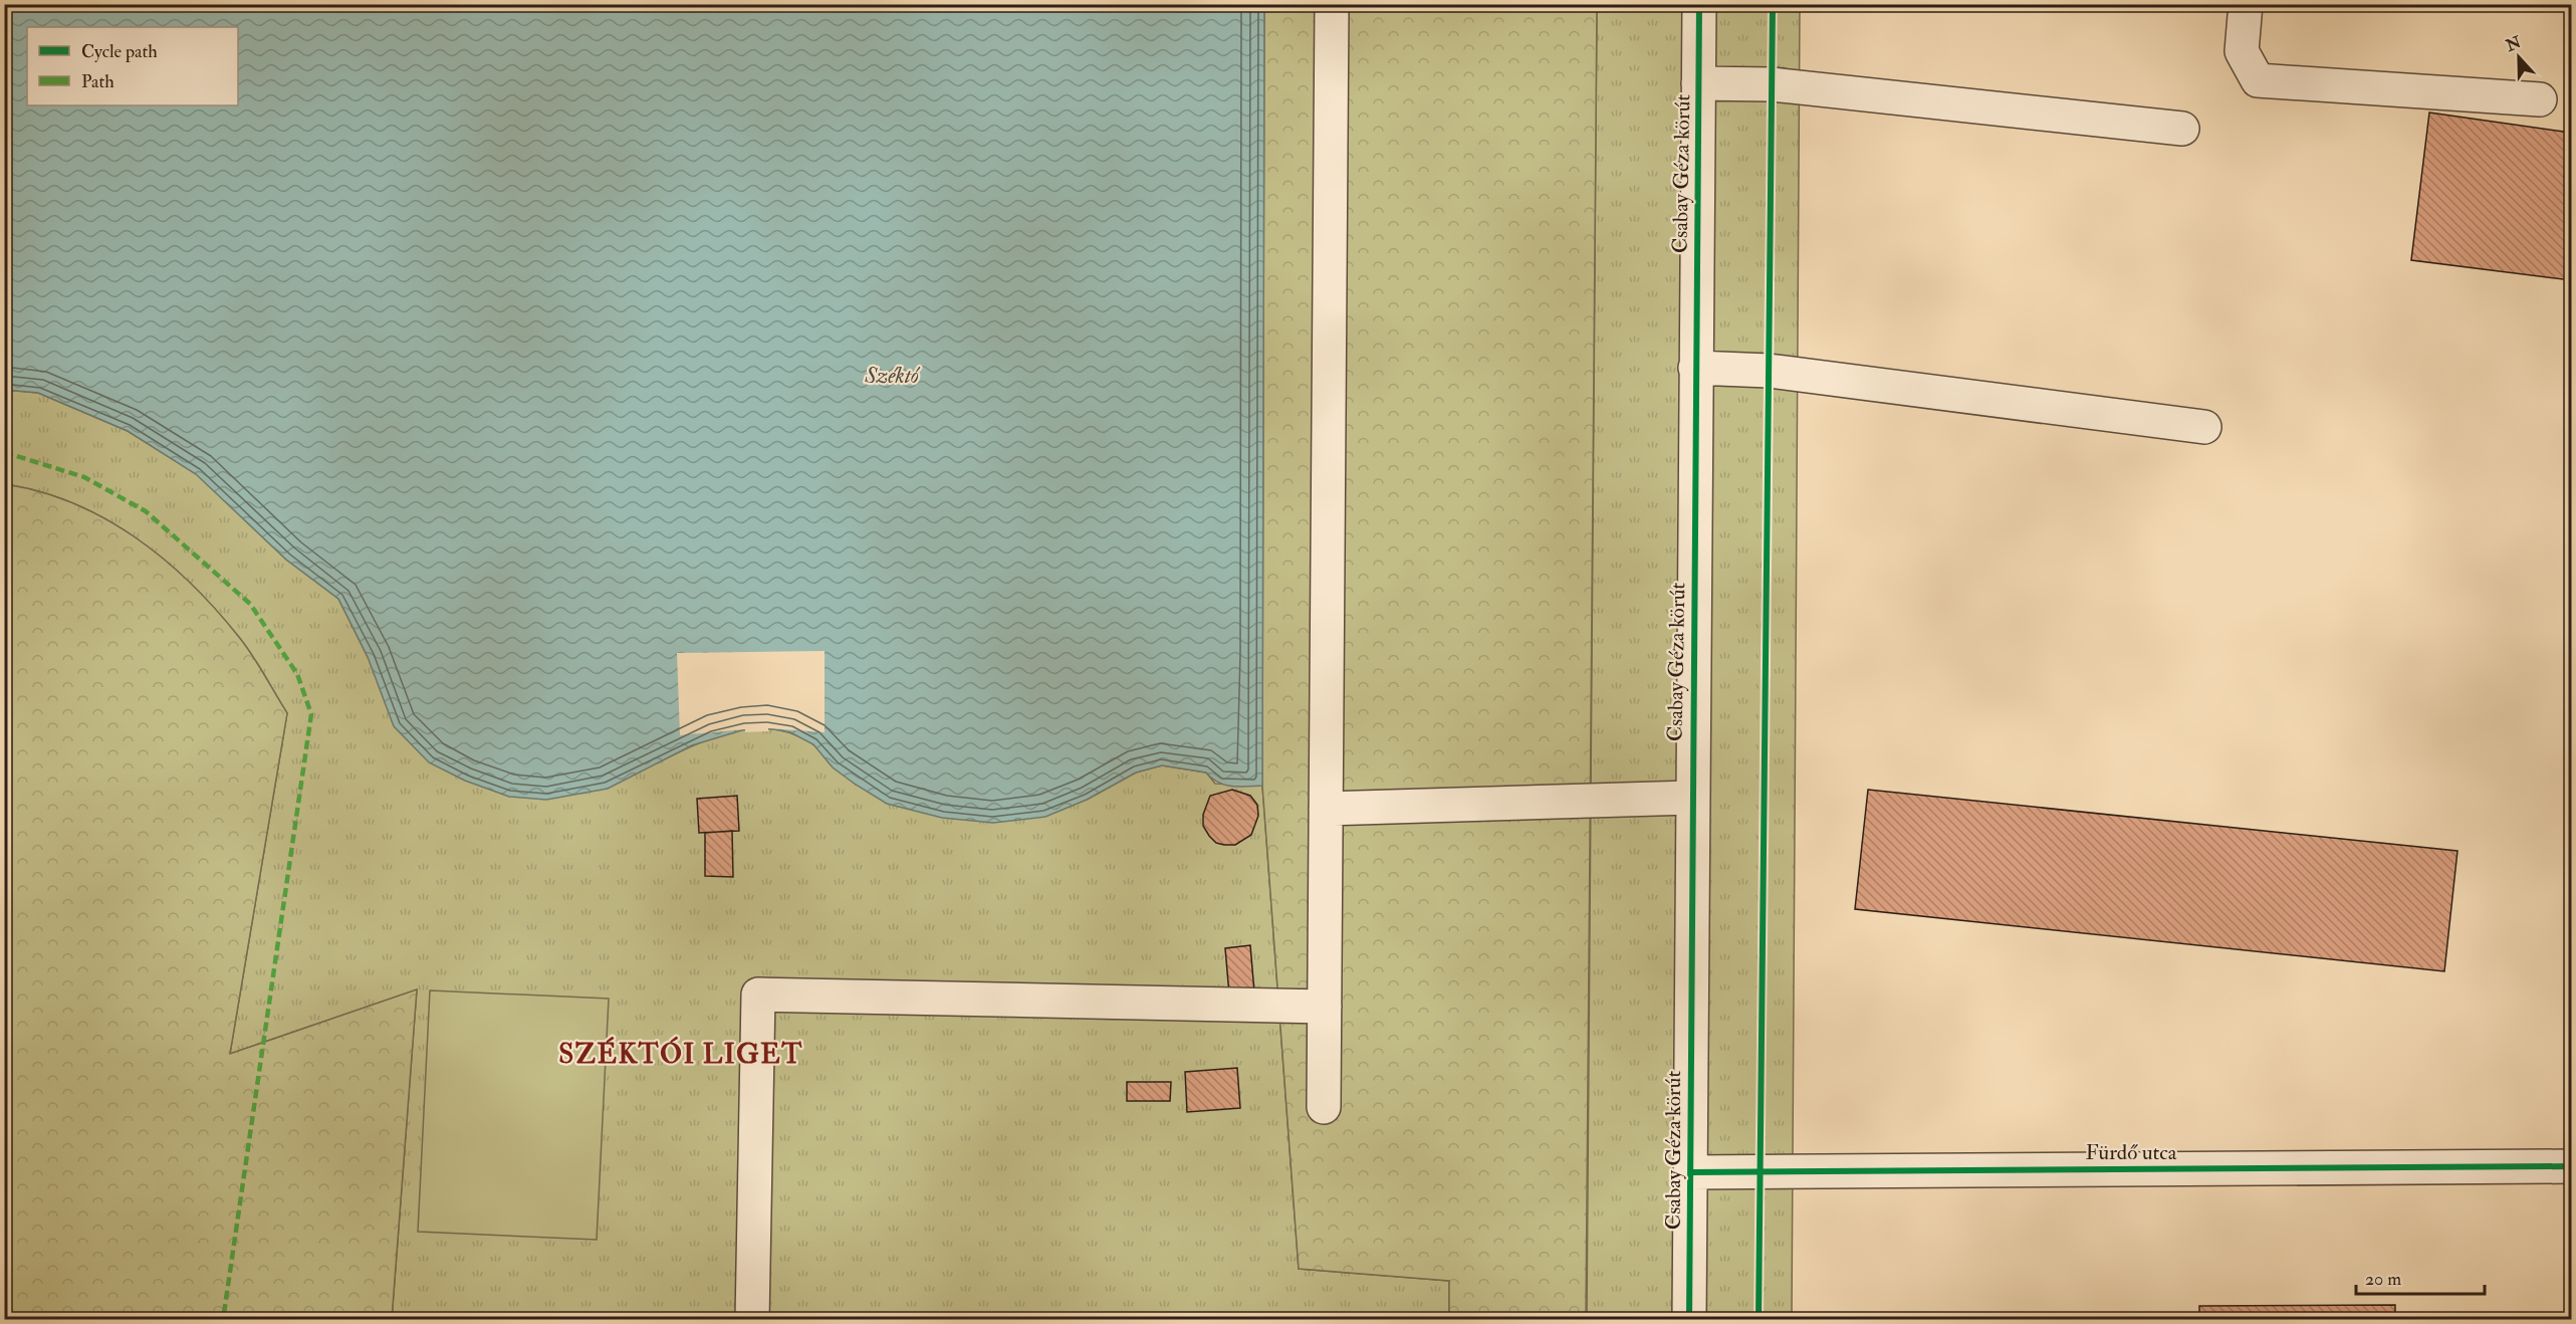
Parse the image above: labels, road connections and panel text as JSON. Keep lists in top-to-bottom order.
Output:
{
  "streets": {
    "street": ["Csabay Géza körút", "Fürdő utca"]
  },
  "crossings": [
    ["Csabay Géza körút", "Fürdő utca"]
  ],
  "districts": ["SZÉKTÓI LIGET"],
  "water": ["Széktó"],
  "legend": ["Cycle path", "Path"],
  "scale_bar": "20 m",
  "north": "top"
}
